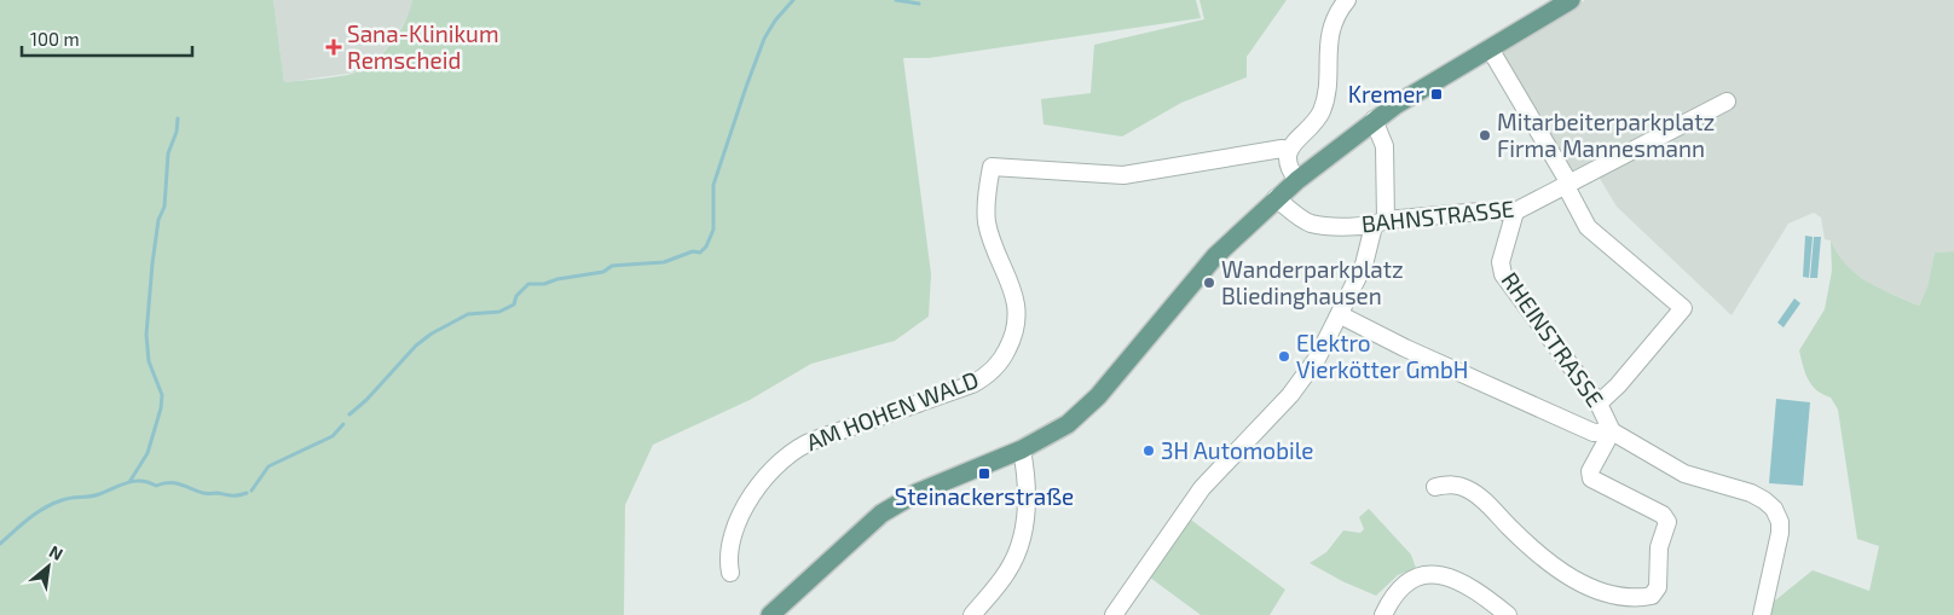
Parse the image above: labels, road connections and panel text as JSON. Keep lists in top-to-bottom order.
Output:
{
  "streets": {
    "street": ["BAHNSTRASSE", "RHEINSTRASSE", "AM HOHEN WALD"]
  },
  "crossings": [
    ["BAHNSTRASSE", "RHEINSTRASSE"]
  ],
  "places": {
    "health": ["Sana-Klinikum Remscheid"],
    "transit": ["Kremer", "Steinackerstraße"],
    "other": [
      "Mitarbeiterparkplatz Firma Mannesmann",
      "Wanderparkplatz Bliedinghausen",
      "Elektro Vierkötter GmbH",
      "3H Automobile"
    ]
  },
  "scale_bar": "100 m",
  "north": "top right"
}
